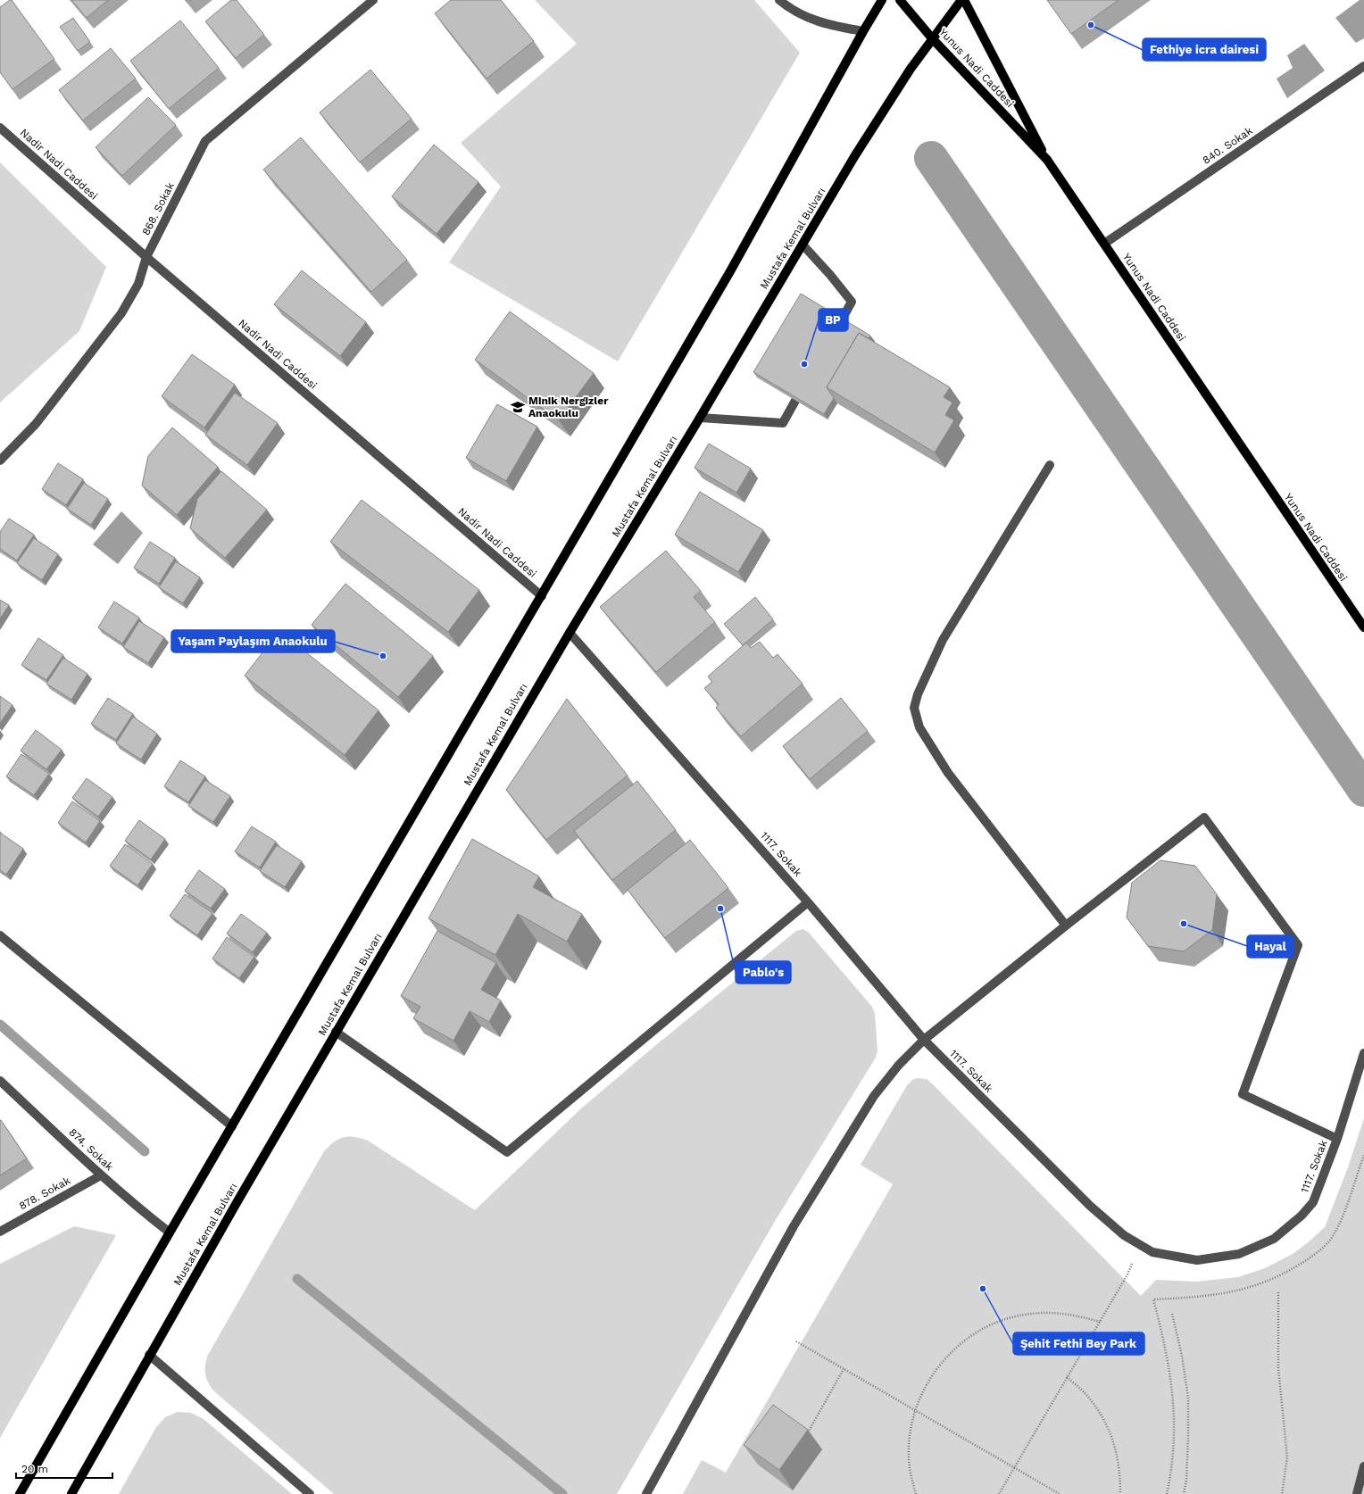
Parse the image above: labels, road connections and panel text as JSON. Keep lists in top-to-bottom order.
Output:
{
  "streets": {
    "main road": ["Yunus Nadi Caddesi", "Mustafa Kemal Bulvarı"],
    "street": [
      "840. Sokak",
      "Nadir Nadi Caddesi",
      "868. Sokak",
      "1117. Sokak",
      "874. Sokak",
      "878. Sokak"
    ]
  },
  "crossings": [
    ["Yunus Nadi Caddesi", "840. Sokak"],
    ["Yunus Nadi Caddesi", "Mustafa Kemal Bulvarı"],
    ["Nadir Nadi Caddesi", "868. Sokak"],
    ["Mustafa Kemal Bulvarı", "1117. Sokak"],
    ["874. Sokak", "878. Sokak"]
  ],
  "places": {
    "other": [
      "Fethiye icra dairesi",
      "BP",
      "Yaşam Paylaşım Anaokulu",
      "Pablo's",
      "Hayal",
      "Şehit Fethi Bey Park"
    ],
    "school or university": ["Minik Nergizler Anaokulu"]
  },
  "scale_bar": "20 m"
}
